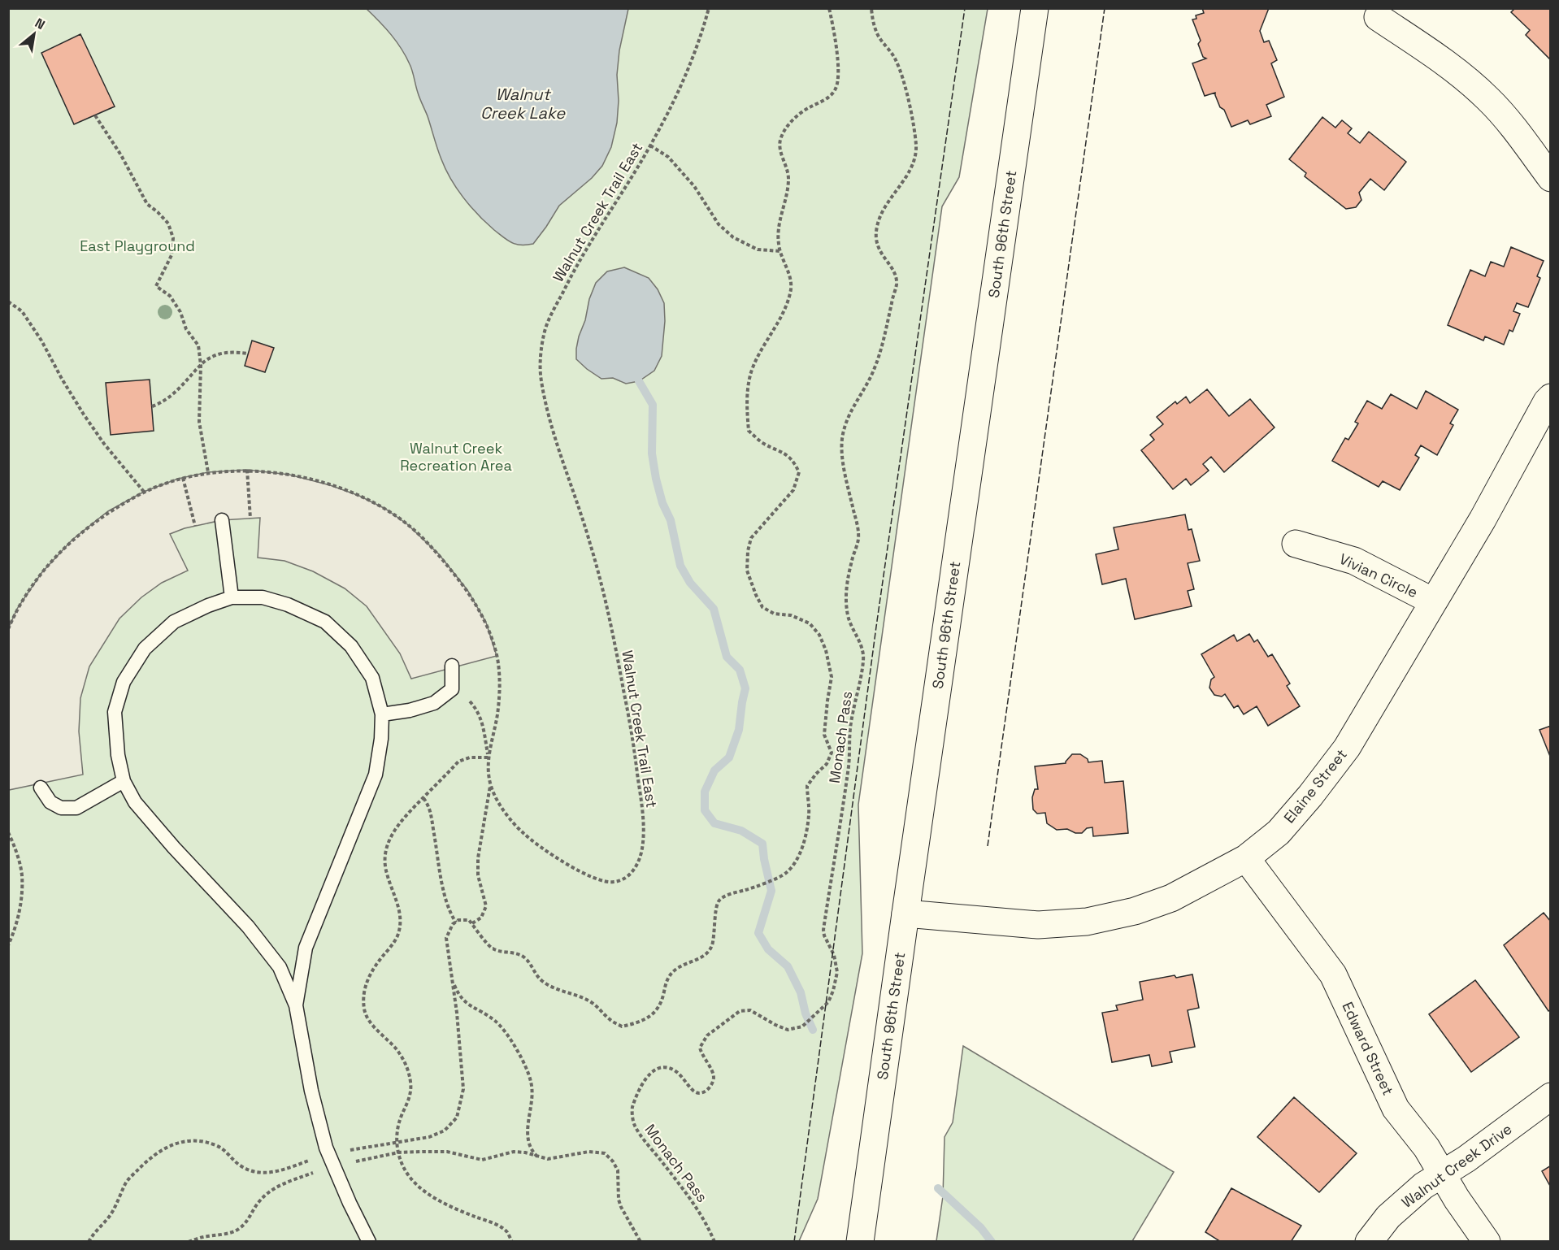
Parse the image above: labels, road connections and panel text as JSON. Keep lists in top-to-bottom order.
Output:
{
  "streets": {
    "street": [
      "South 96th Street",
      "Vivian Circle",
      "Elaine Street",
      "Edward Street",
      "Walnut Creek Drive"
    ],
    "path": ["Walnut Creek Trail East", "Monach Pass"]
  },
  "crossings": [
    ["South 96th Street", "Elaine Street"],
    ["Vivian Circle", "Elaine Street"],
    ["Elaine Street", "Edward Street"],
    ["Edward Street", "Walnut Creek Drive"]
  ],
  "water": ["Walnut Creek Lake"],
  "parks": ["East Playground", "Walnut Creek Recreation Area"],
  "north": "top right"
}
